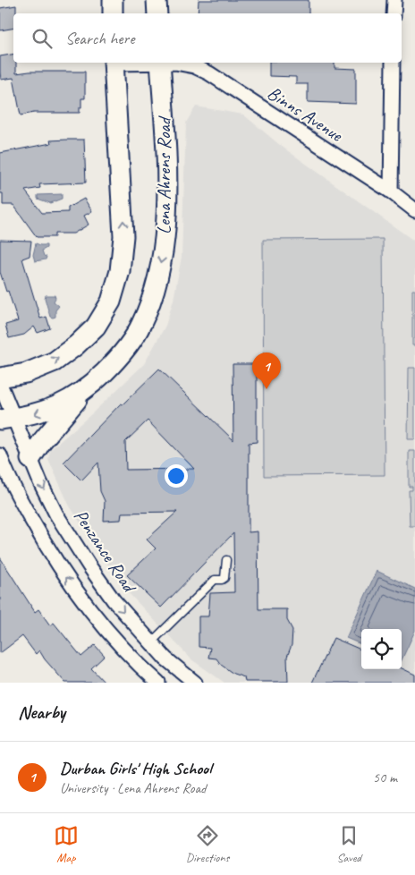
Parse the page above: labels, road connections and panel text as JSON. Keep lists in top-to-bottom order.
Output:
{
  "streets": {
    "main road": ["Lena Ahrens Road"],
    "street": ["Binns Avenue", "Penzance Road"]
  },
  "crossings": [
    ["Lena Ahrens Road", "Penzance Road"]
  ],
  "one_way": ["Lena Ahrens Road"],
  "page": {
    "search": "Search here",
    "pins": "1",
    "heading": "Nearby",
    "list": [
      {
        "mark": "1",
        "name": "Durban Girls' High School",
        "note": "University · Lena Ahrens Road",
        "value": "50 m"
      }
    ],
    "nav": ["Map", "Directions", "Saved"]
  }
}
